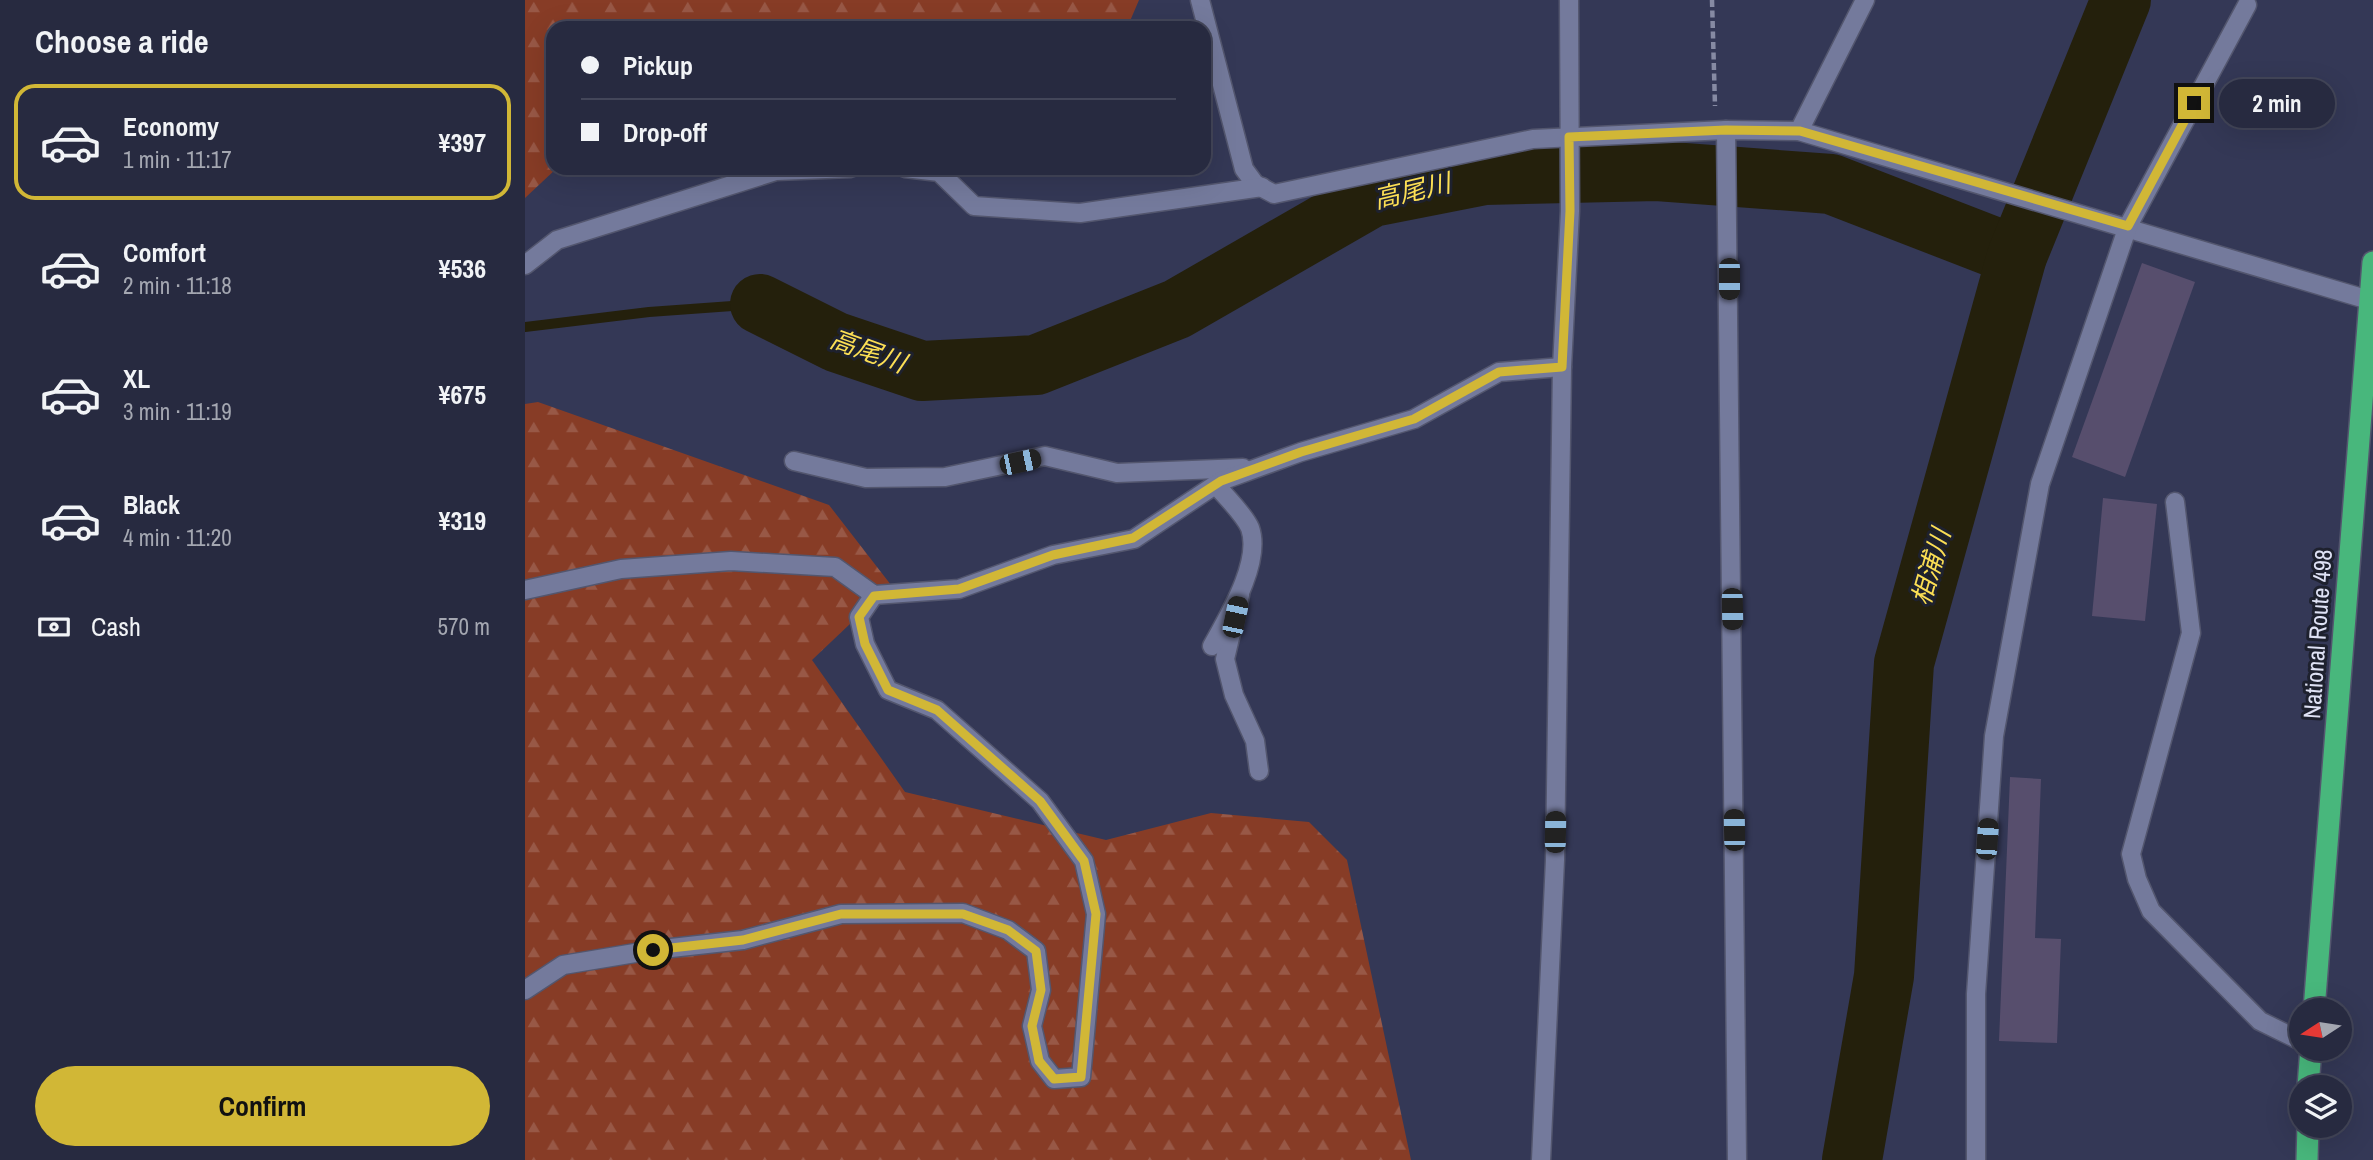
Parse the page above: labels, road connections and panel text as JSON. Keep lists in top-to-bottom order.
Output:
{
  "streets": {
    "highway": ["National Route 498"]
  },
  "water": ["高尾川", "相浦川"],
  "north": "left",
  "page": {
    "heading": "Choose a ride",
    "banner": ["Pickup", "Drop-off"],
    "bubble": "2 min",
    "list": [
      {
        "name": "Economy",
        "note": "1 min · 11:17",
        "value": "¥397"
      },
      {
        "name": "Comfort",
        "note": "2 min · 11:18",
        "value": "¥536"
      },
      {
        "name": "XL",
        "note": "3 min · 11:19",
        "value": "¥675"
      },
      {
        "name": "Black",
        "note": "4 min · 11:20",
        "value": "¥319"
      }
    ],
    "pay": ["Cash", "570 m"],
    "buttons": "Confirm"
  }
}
